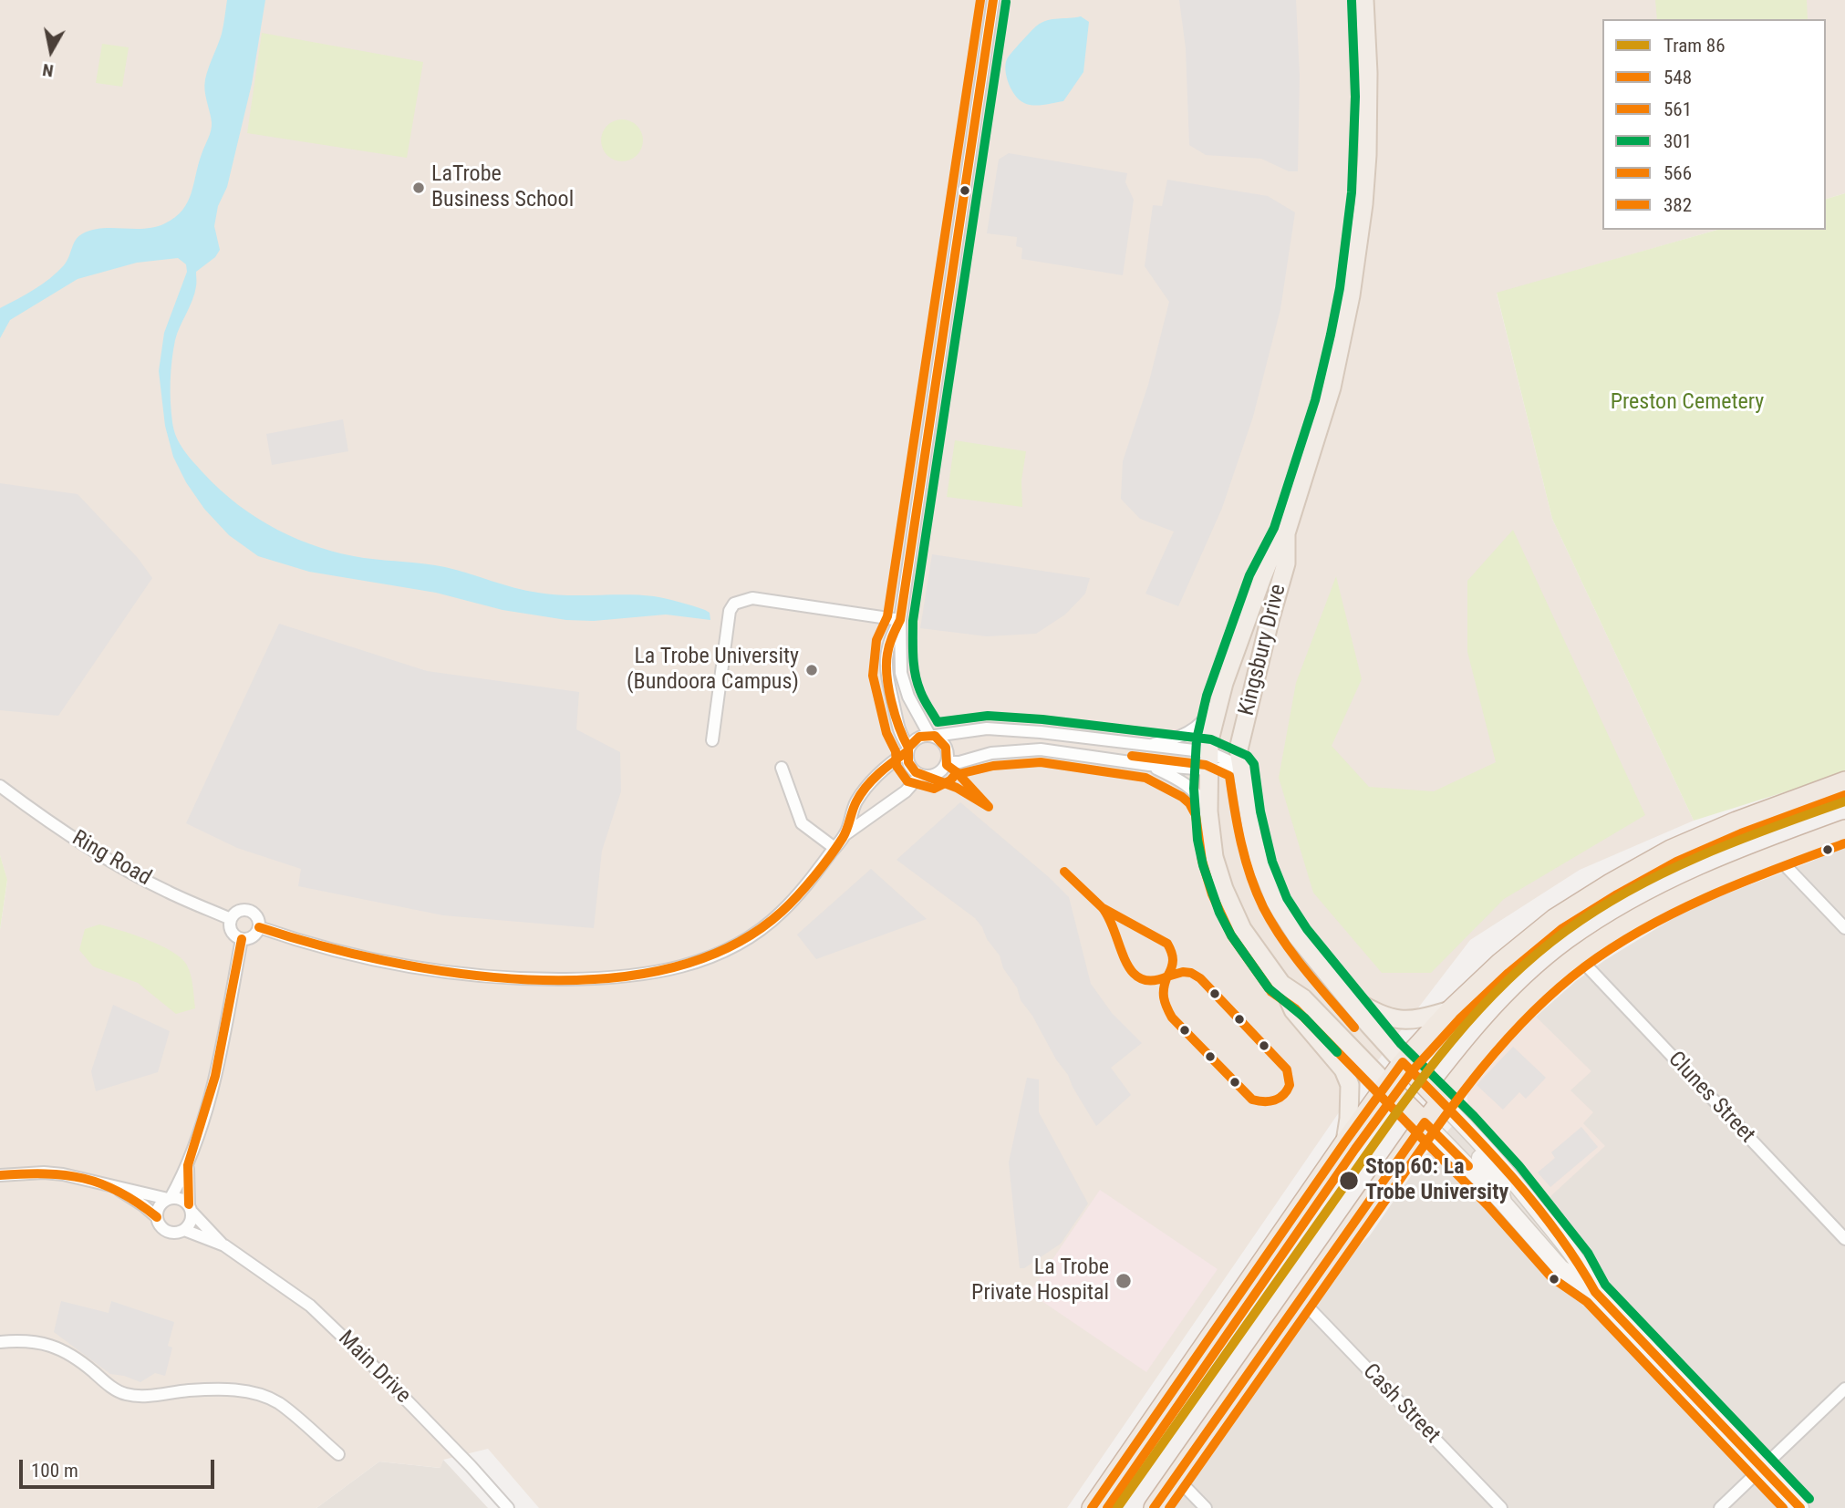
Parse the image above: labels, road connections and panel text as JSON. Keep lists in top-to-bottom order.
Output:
{
  "streets": {
    "main road": ["Kingsbury Drive"],
    "street": [
      "Ring Road",
      "Clunes Street",
      "Main Drive",
      "Cash Street"
    ]
  },
  "parks": ["Preston Cemetery"],
  "places": [
    "LaTrobe Business School",
    "La Trobe University (Bundoora Campus)",
    "Stop 60: La Trobe University",
    "La Trobe Private Hospital"
  ],
  "lines": [
    "transit line 548",
    "transit line 561",
    "transit line 301",
    "transit line 382",
    "tram line 86",
    "transit line 566"
  ],
  "legend": [
    "Tram 86",
    "548",
    "561",
    "301",
    "566",
    "382"
  ],
  "scale_bar": "100 m",
  "north": "bottom"
}
